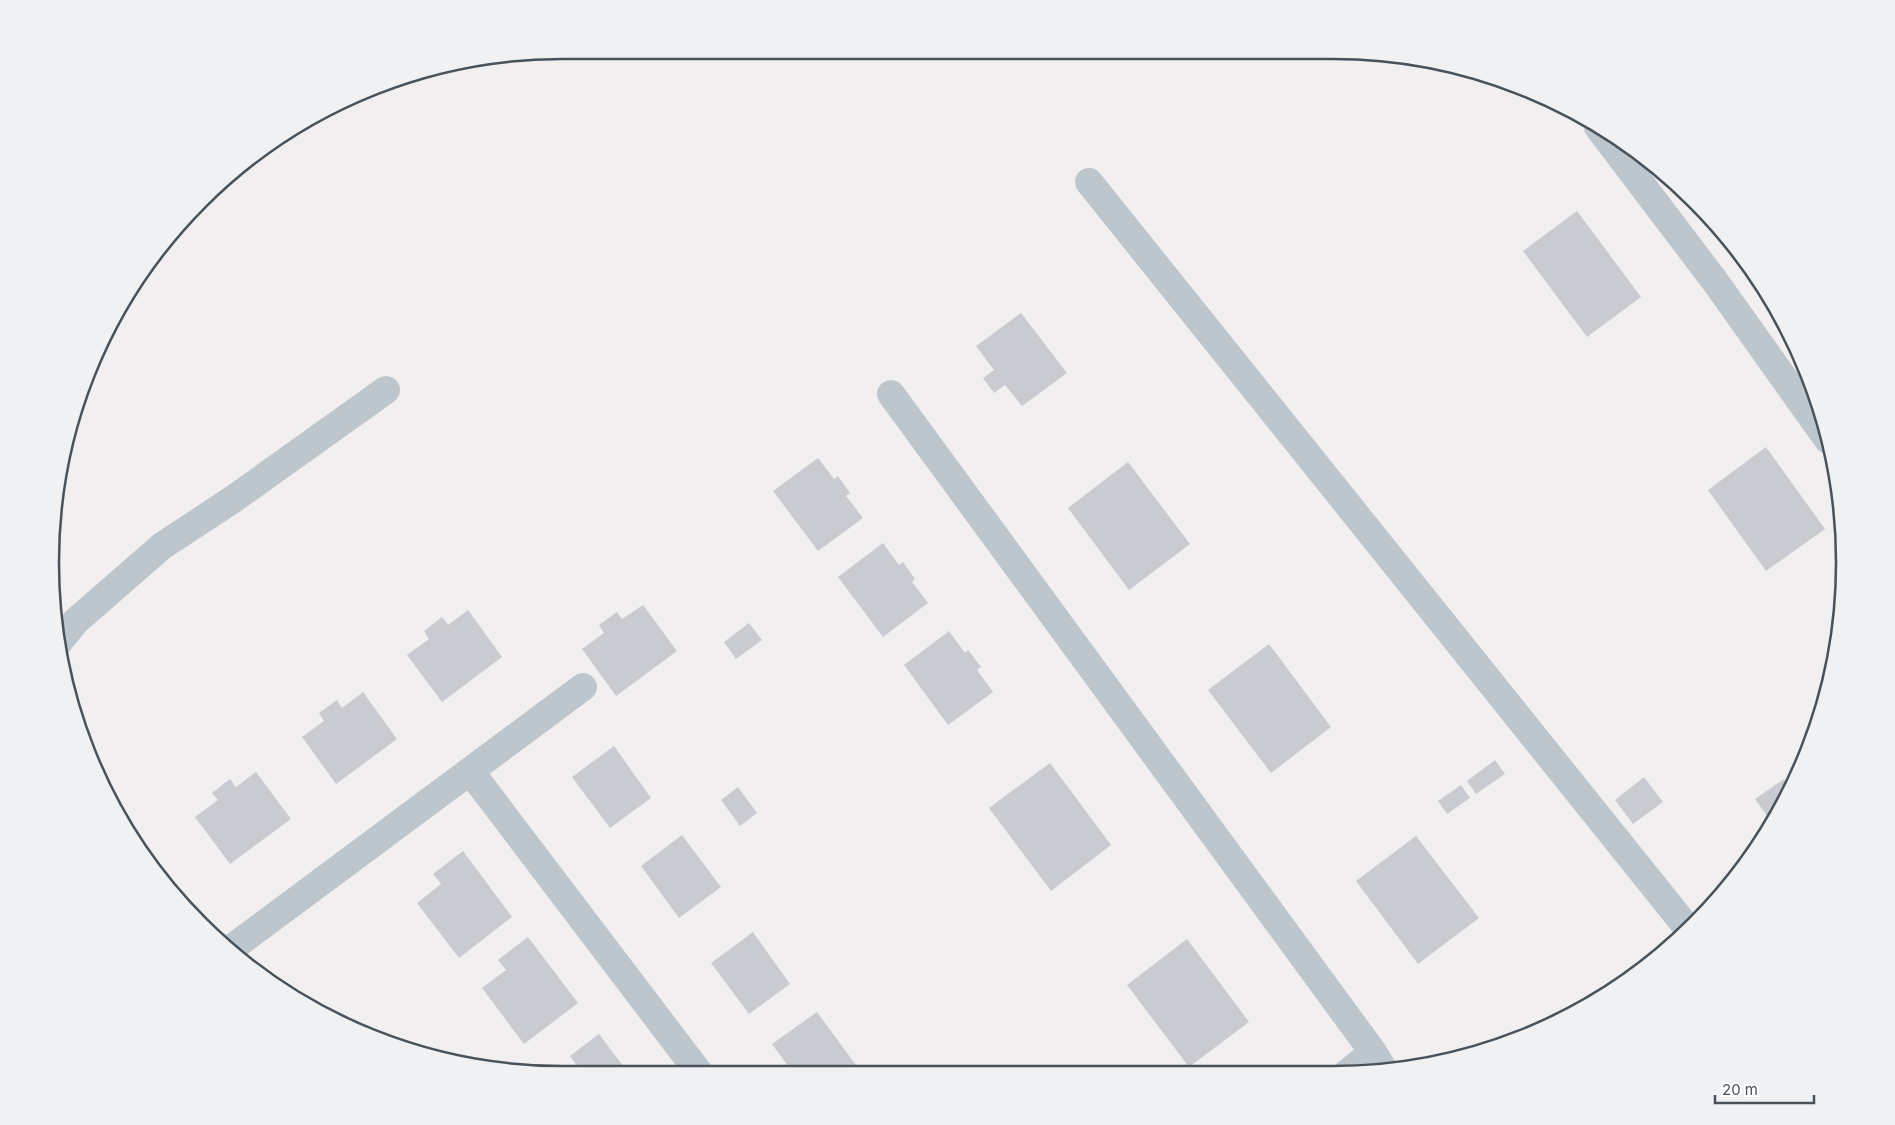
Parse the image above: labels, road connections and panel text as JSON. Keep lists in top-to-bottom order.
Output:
{
  "scale_bar": "20 m"
}
